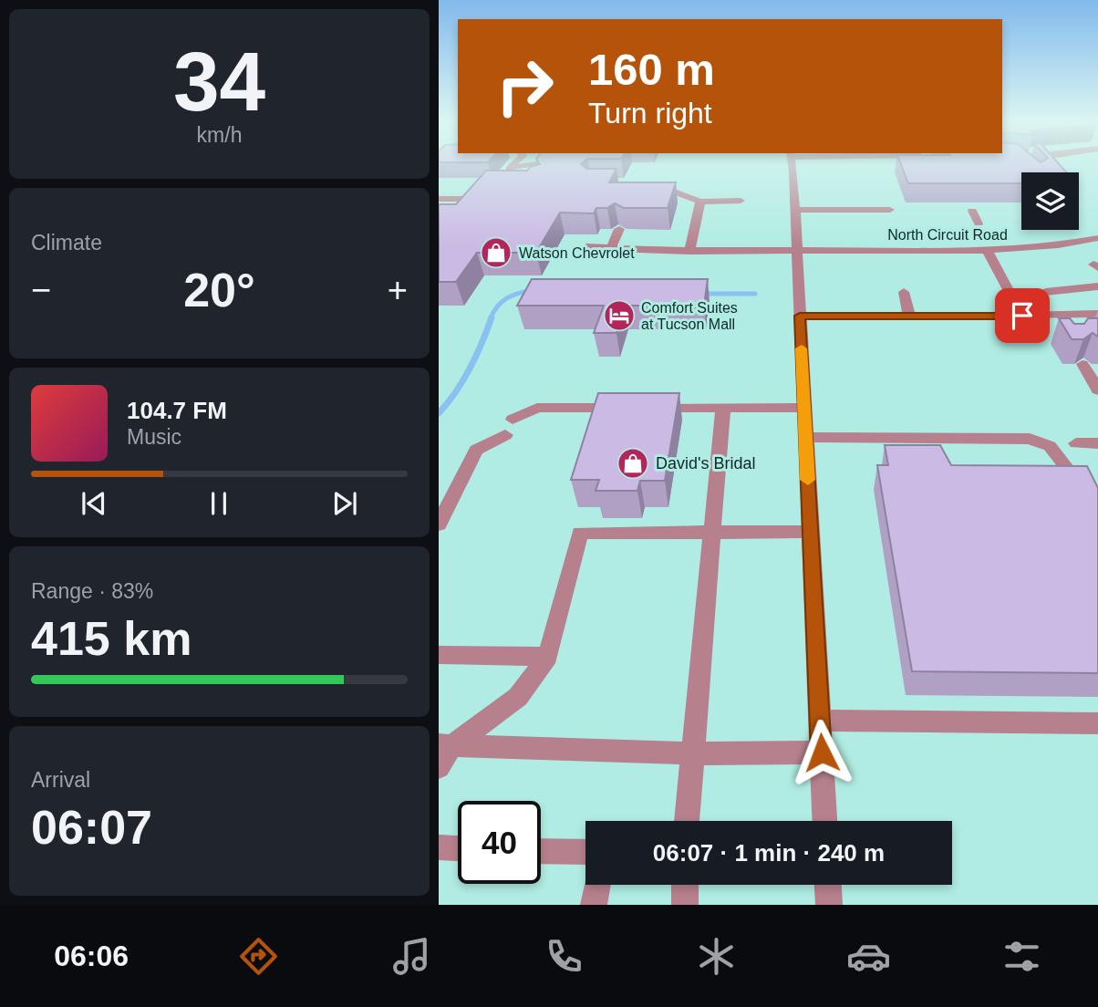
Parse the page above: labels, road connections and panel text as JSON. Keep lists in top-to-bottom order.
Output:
{
  "streets": {
    "street": ["North Circuit Road"]
  },
  "places": {
    "shop": ["Watson Chevrolet", "David's Bridal"],
    "hotel": ["Comfort Suites at Tucson Mall"]
  },
  "page": {
    "tile": [
      ["34", "km/h"],
      "Climate",
      ["Range · 83%", "415 km"],
      ["Arrival", "06:07"]
    ],
    "turn": ["160 m", "Turn right"],
    "heat": ["−", "20°", "+"],
    "song": ["104.7 FM", "Music"],
    "limit": "40",
    "trip": "06:07 · 1 min · 240 m",
    "tabs": "06:06"
  }
}
